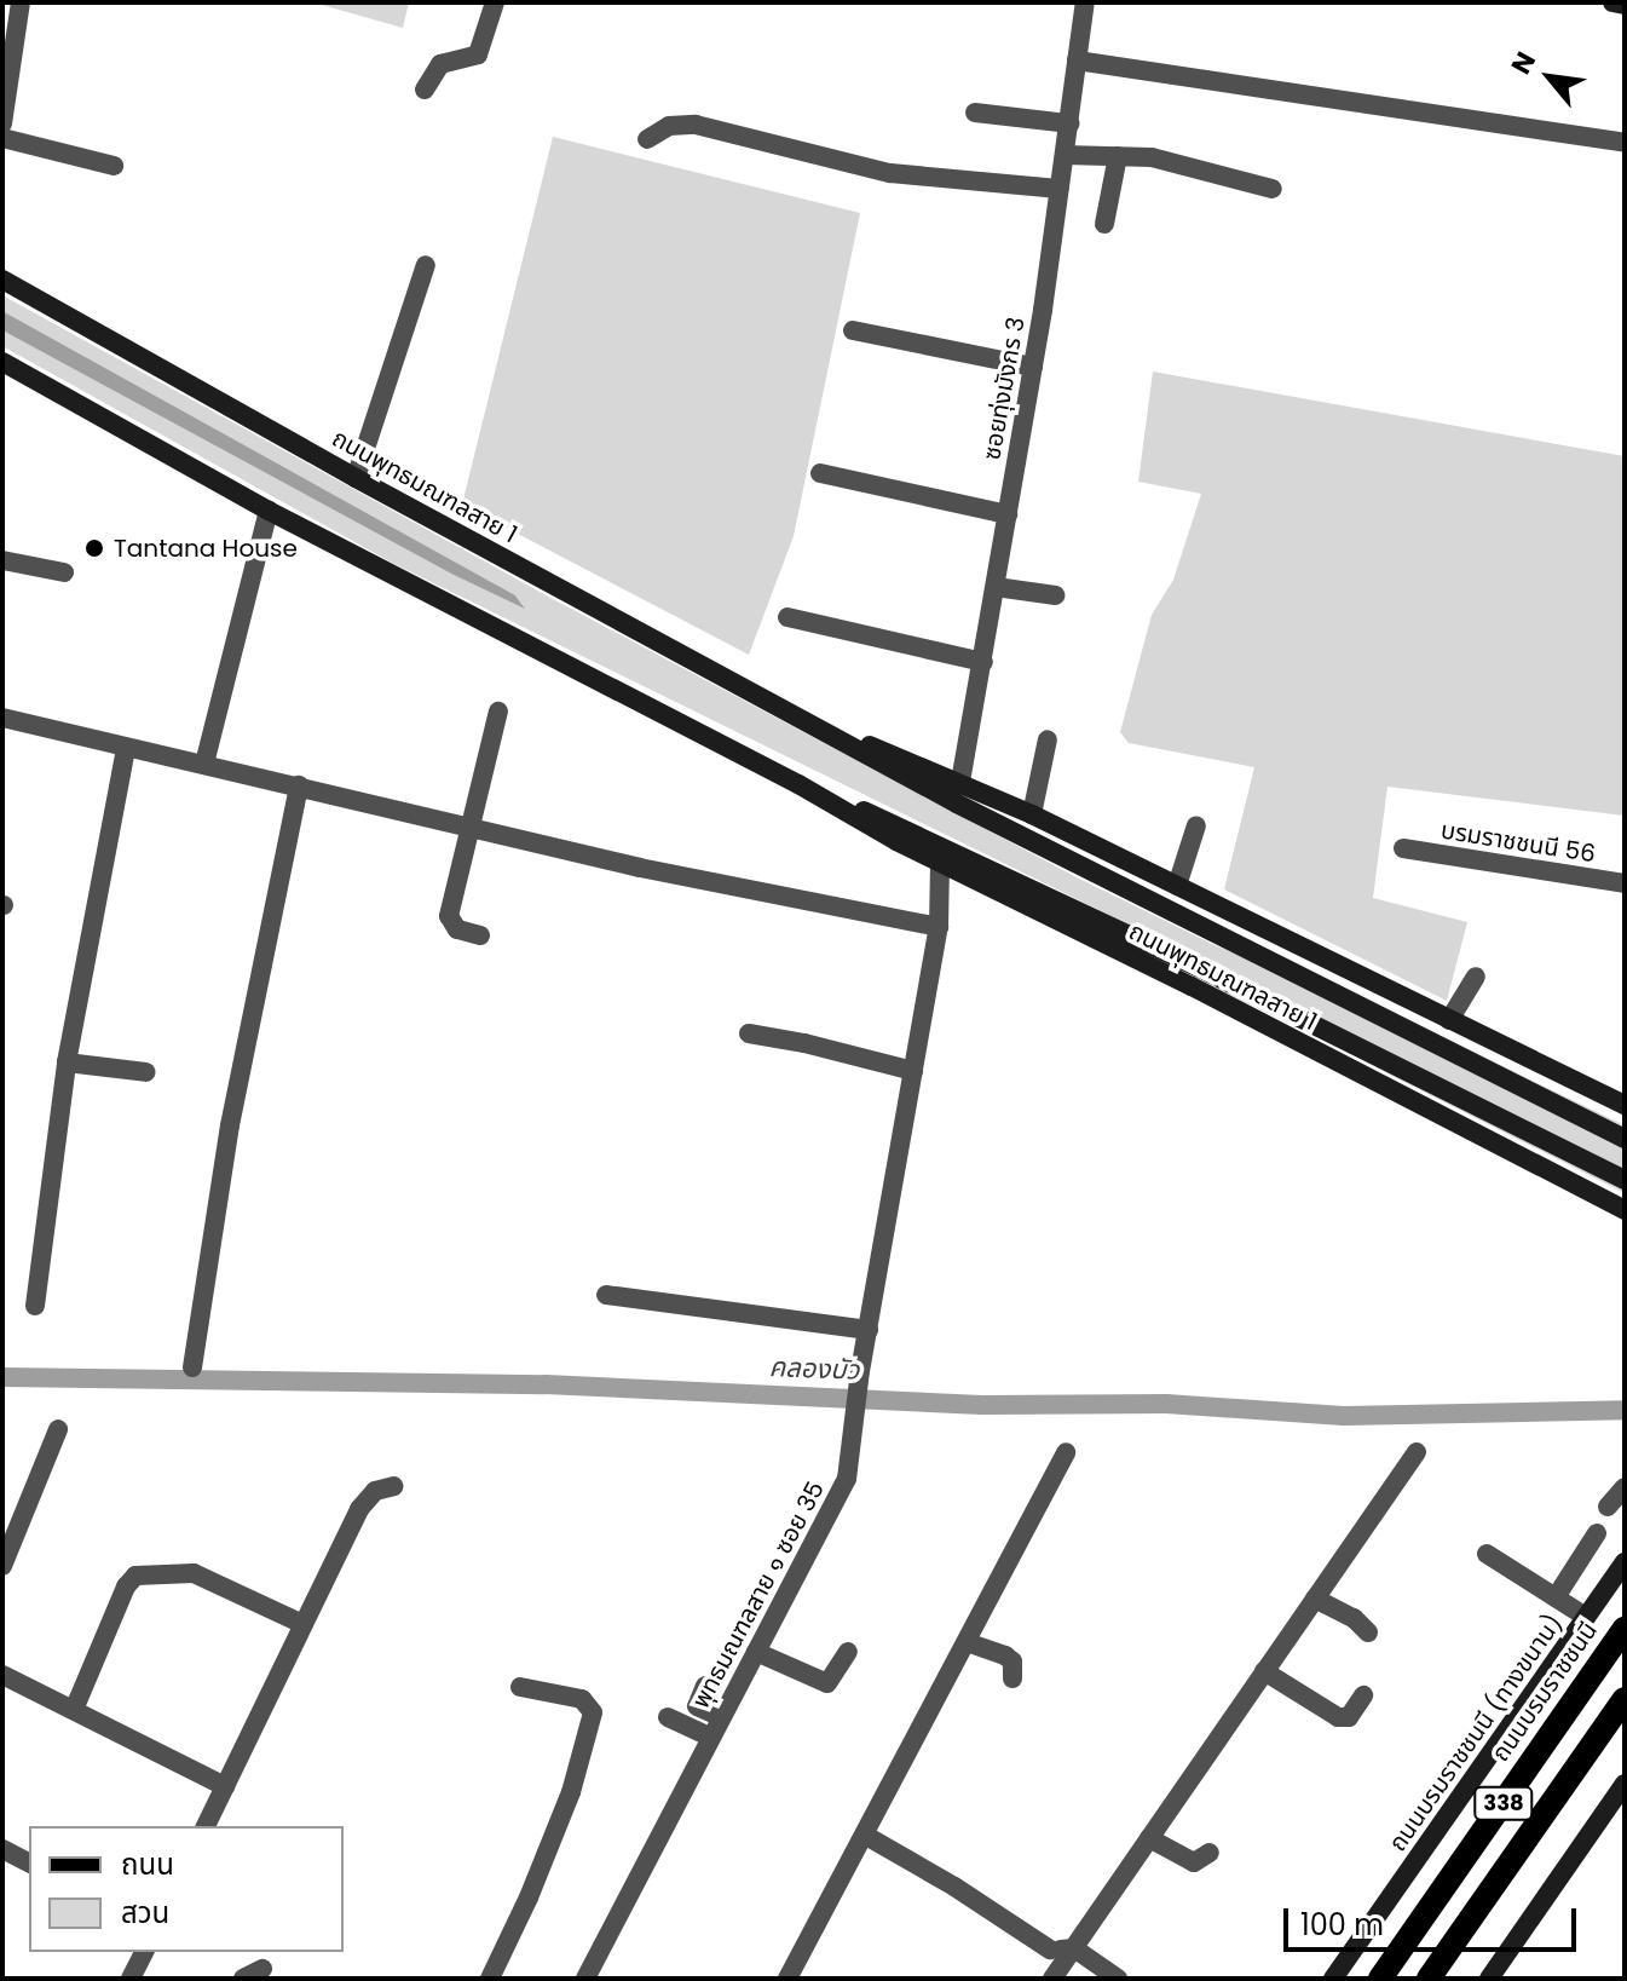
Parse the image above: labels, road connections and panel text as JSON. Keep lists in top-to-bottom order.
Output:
{
  "streets": {
    "main road": [
      "ถนนพุทธมณฑลสาย 1",
      "ถนนบรมราชชนนี",
      "ถนนบรมราชชนนี (ทางขนาน)",
      "338"
    ],
    "street": ["ซอยทุ่งมังกร 3", "บรมราชชนนี 56", "พุทธมณฑลสาย ๑ ซอย 35"]
  },
  "crossings": [
    ["ซอยทุ่งมังกร 3", "ถนนพุทธมณฑลสาย 1"],
    ["ถนนพุทธมณฑลสาย 1", "พุทธมณฑลสาย ๑ ซอย 35"]
  ],
  "water": ["คลองบัว"],
  "places": ["Tantana House"],
  "legend": ["ถนน", "สวน"],
  "scale_bar": "100 m",
  "north": "top left"
}
